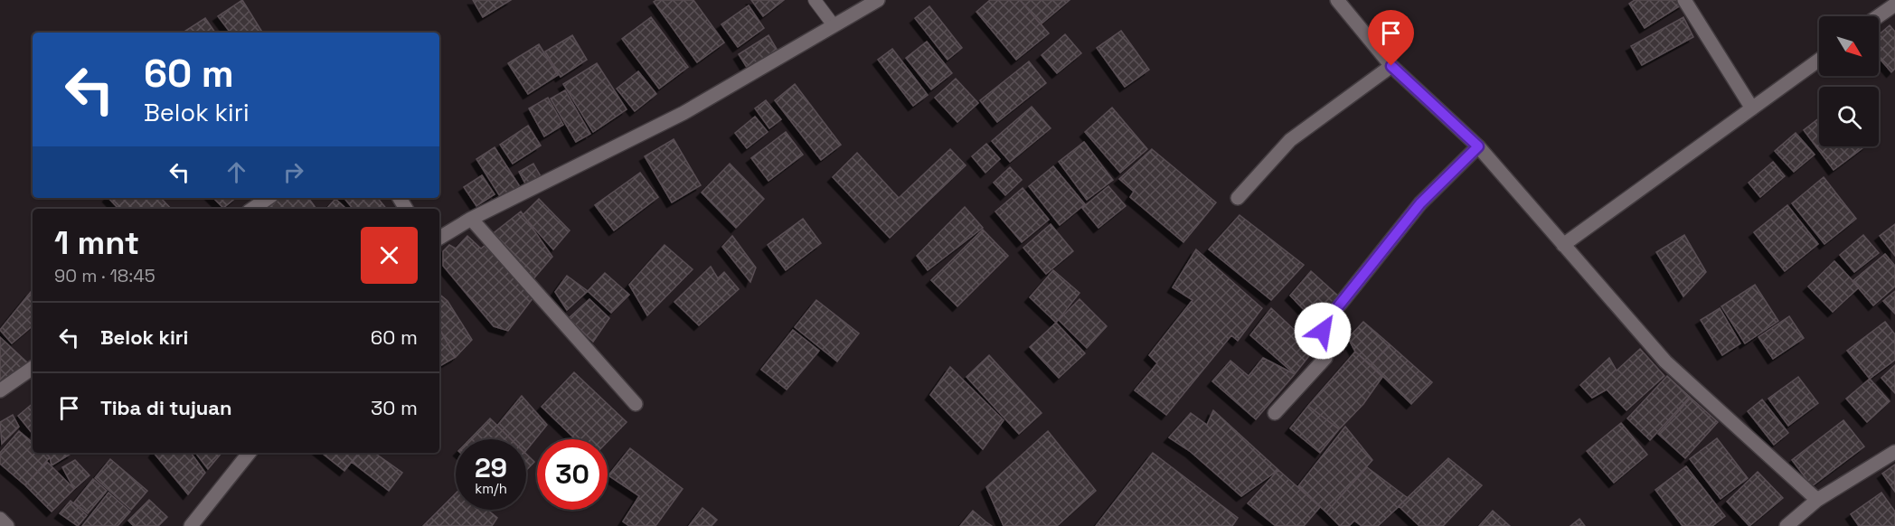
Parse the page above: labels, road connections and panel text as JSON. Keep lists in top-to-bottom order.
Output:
{
  "north": "bottom right",
  "page": {
    "turn": ["60 m", "Belok kiri"],
    "heading": ["1 mnt", "90 m · 18:45"],
    "list": [
      {
        "name": "Belok kiri",
        "value": "60 m"
      },
      {
        "name": "Tiba di tujuan",
        "value": "30 m"
      }
    ],
    "speed": "29 km/h",
    "limit": "30"
  }
}
